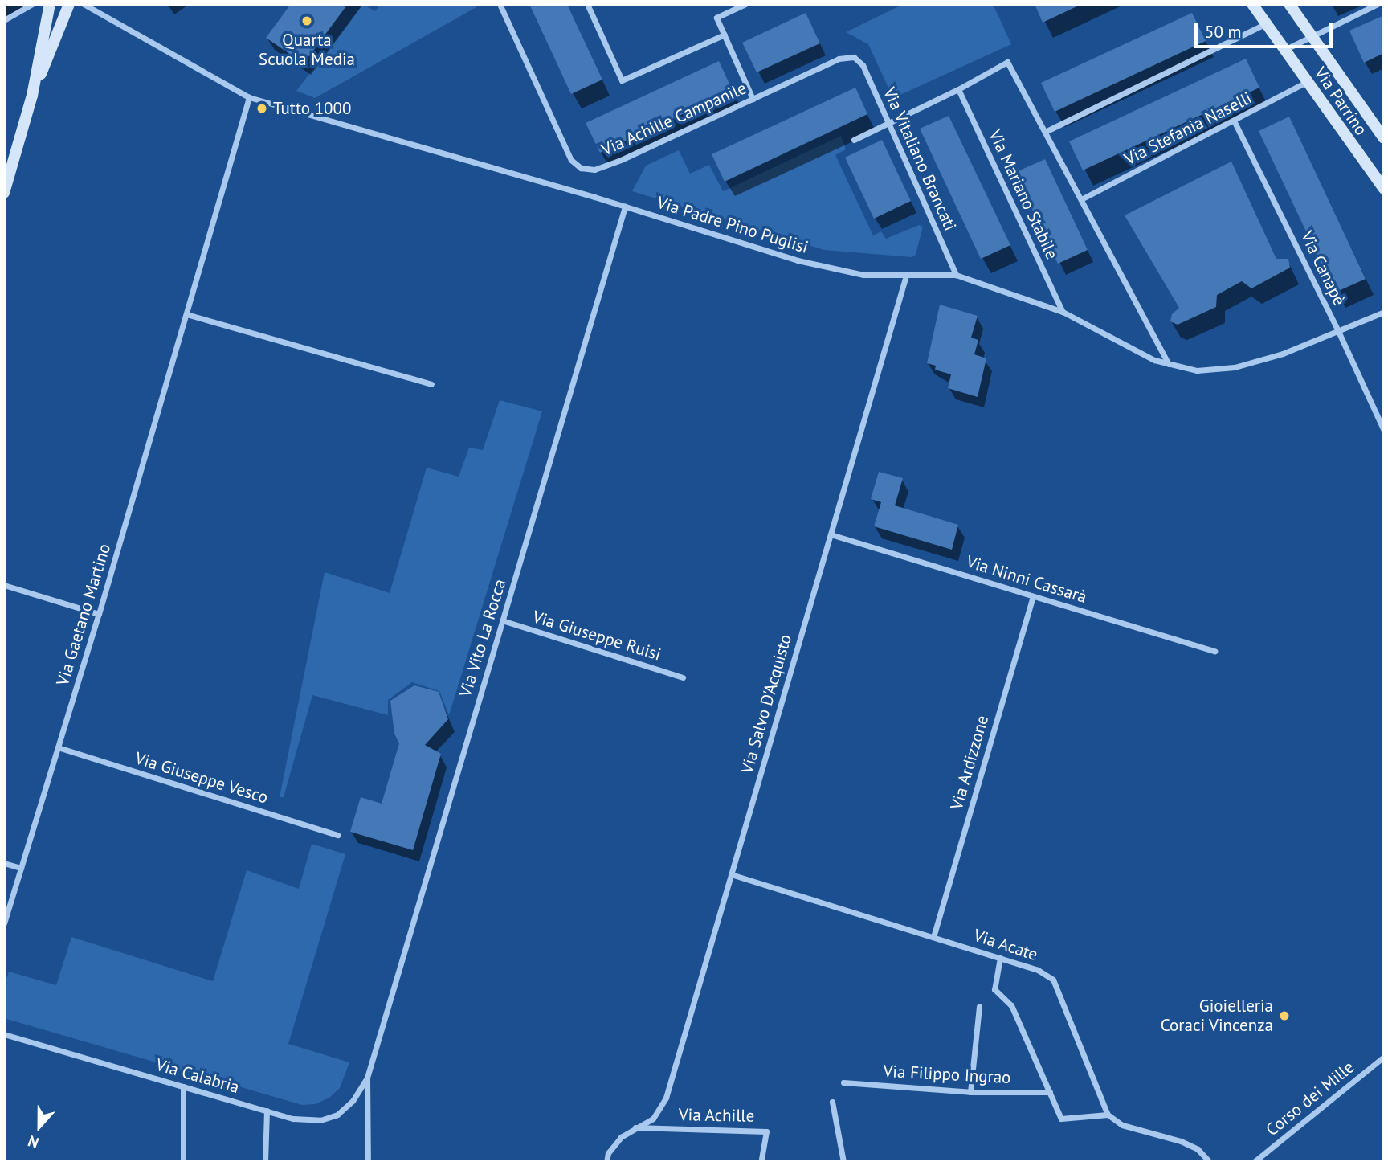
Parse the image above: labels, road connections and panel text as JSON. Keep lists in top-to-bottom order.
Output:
{
  "streets": {
    "street": [
      "Via Parrino",
      "Via Achille Campanile",
      "Via Stefania Naselli",
      "Via Vitaliano Brancati",
      "Via Mariano Stabile",
      "Via Padre Pino Puglisi",
      "Via Canapè",
      "Via Ninni Cassarà",
      "Via Gaetano Martino",
      "Via Giuseppe Ruisi",
      "Via Vito La Rocca",
      "Via Salvo D'Acquisto",
      "Via Ardizzone",
      "Via Giuseppe Vesco",
      "Via Acate",
      "Via Filippo Ingrao",
      "Via Calabria",
      "Corso dei Mille",
      "Via Achille"
    ]
  },
  "crossings": [
    ["Via Parrino", "Via Stefania Naselli"],
    ["Via Achille Campanile", "Via Vitaliano Brancati"],
    ["Via Stefania Naselli", "Via Canapè"],
    ["Via Vitaliano Brancati", "Via Padre Pino Puglisi"],
    ["Via Mariano Stabile", "Via Padre Pino Puglisi"],
    ["Via Padre Pino Puglisi", "Via Canapè"],
    ["Via Padre Pino Puglisi", "Via Gaetano Martino"],
    ["Via Padre Pino Puglisi", "Via Vito La Rocca"],
    ["Via Padre Pino Puglisi", "Via Salvo D'Acquisto"],
    ["Via Ninni Cassarà", "Via Salvo D'Acquisto"],
    ["Via Ninni Cassarà", "Via Ardizzone"],
    ["Via Gaetano Martino", "Via Giuseppe Vesco"],
    ["Via Giuseppe Ruisi", "Via Vito La Rocca"],
    ["Via Vito La Rocca", "Via Calabria"],
    ["Via Salvo D'Acquisto", "Via Acate"],
    ["Via Salvo D'Acquisto", "Via Achille"],
    ["Via Ardizzone", "Via Acate"]
  ],
  "places": ["Quarta Scuola Media", "Tutto 1000", "Gioielleria Coraci Vincenza"],
  "scale_bar": "50 m",
  "north": "bottom"
}
